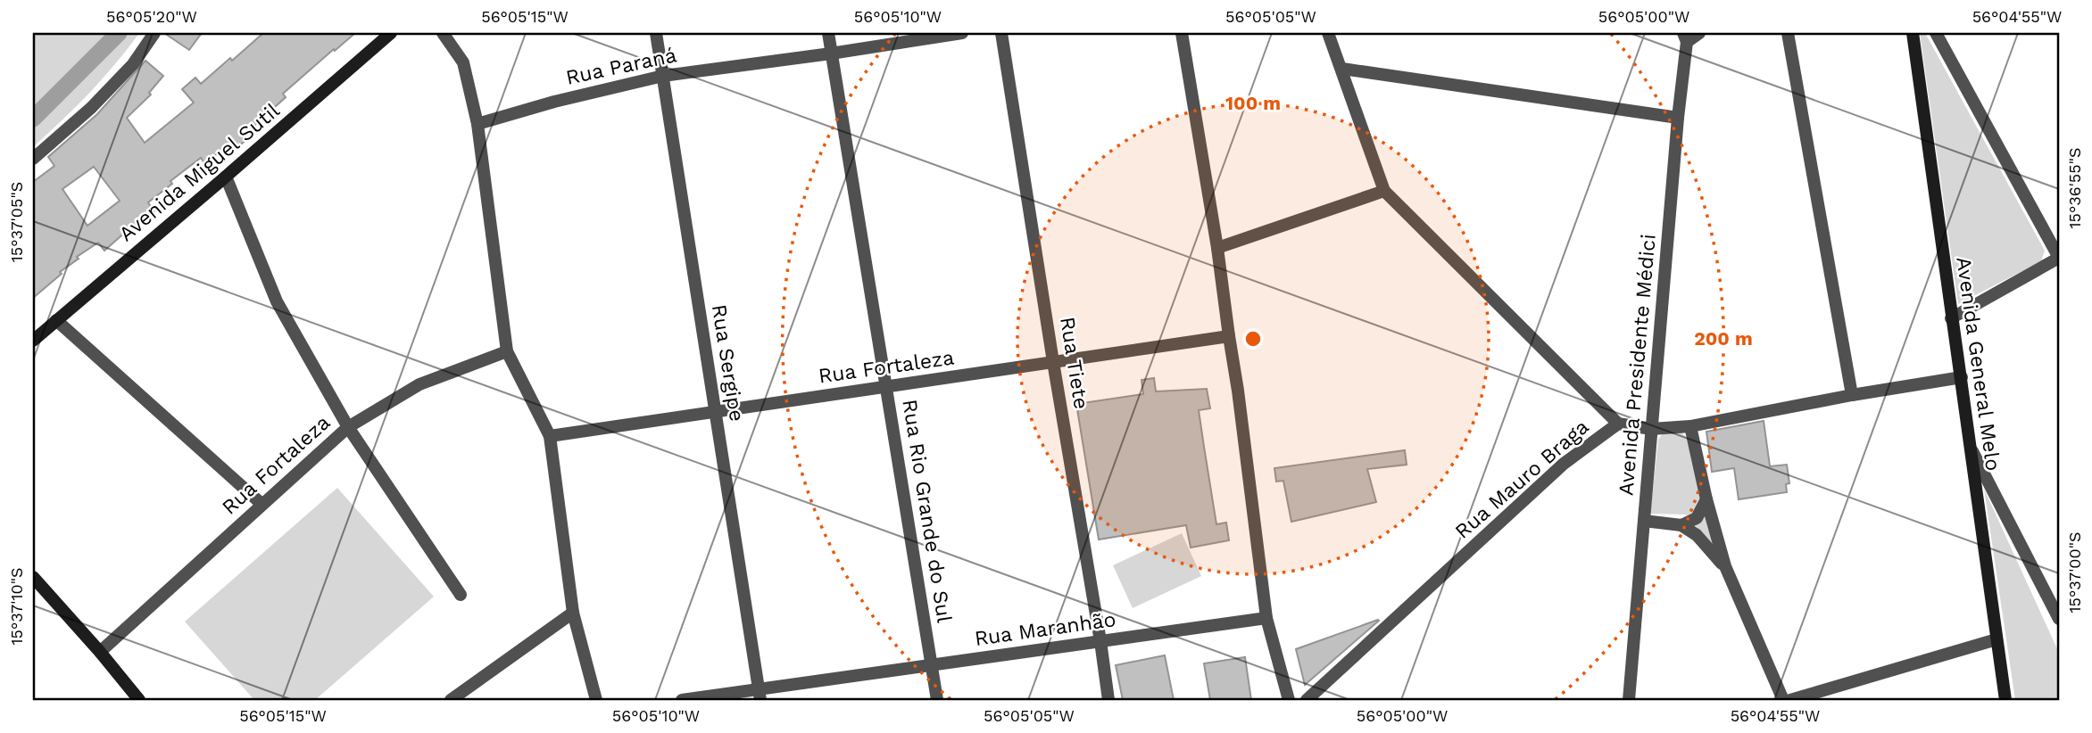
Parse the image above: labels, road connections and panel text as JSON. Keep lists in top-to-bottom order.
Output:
{
  "streets": {
    "main road": ["Avenida Miguel Sutil", "Avenida General Melo"],
    "street": [
      "Rua Paraná",
      "Rua Sergipe",
      "Rua Tiete",
      "Avenida Presidente Médici",
      "Rua Fortaleza",
      "Rua Mauro Braga",
      "Rua Rio Grande do Sul",
      "Rua Maranhão"
    ]
  },
  "crossings": [
    ["Rua Paraná", "Rua Sergipe"],
    ["Rua Paraná", "Rua Rio Grande do Sul"],
    ["Rua Sergipe", "Rua Fortaleza"],
    ["Rua Sergipe", "Rua Maranhão"],
    ["Rua Tiete", "Rua Fortaleza"],
    ["Rua Tiete", "Rua Maranhão"],
    ["Avenida General Melo", "Rua Mauro Braga"],
    ["Avenida Presidente Médici", "Rua Mauro Braga"],
    ["Rua Fortaleza", "Rua Rio Grande do Sul"],
    ["Rua Rio Grande do Sul", "Rua Maranhão"]
  ],
  "coordinates": [
    "56°05'20\"W",
    "56°05'15\"W",
    "56°05'10\"W",
    "56°05'05\"W",
    "56°05'00\"W",
    "56°04'55\"W",
    "15°36'55\"S",
    "15°37'05\"S",
    "15°37'00\"S",
    "15°37'10\"S"
  ],
  "rings": ["100 m", "200 m"]
}
